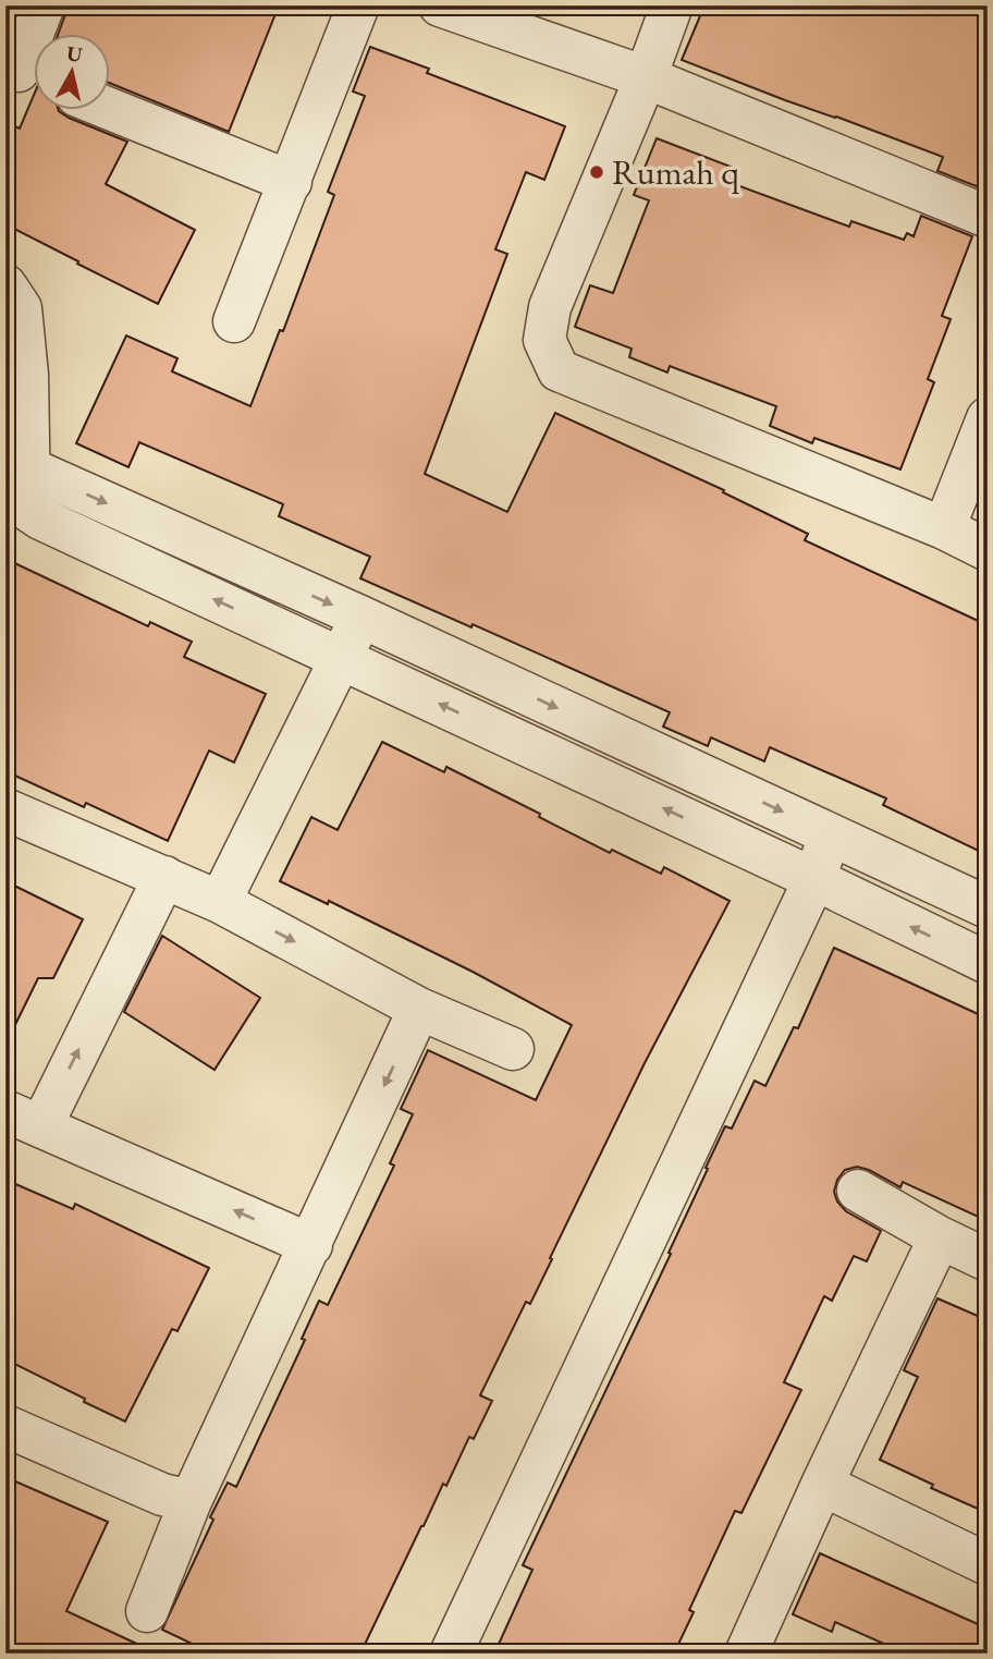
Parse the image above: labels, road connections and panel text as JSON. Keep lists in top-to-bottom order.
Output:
{
  "places": ["Rumah q"],
  "north": "top"
}
